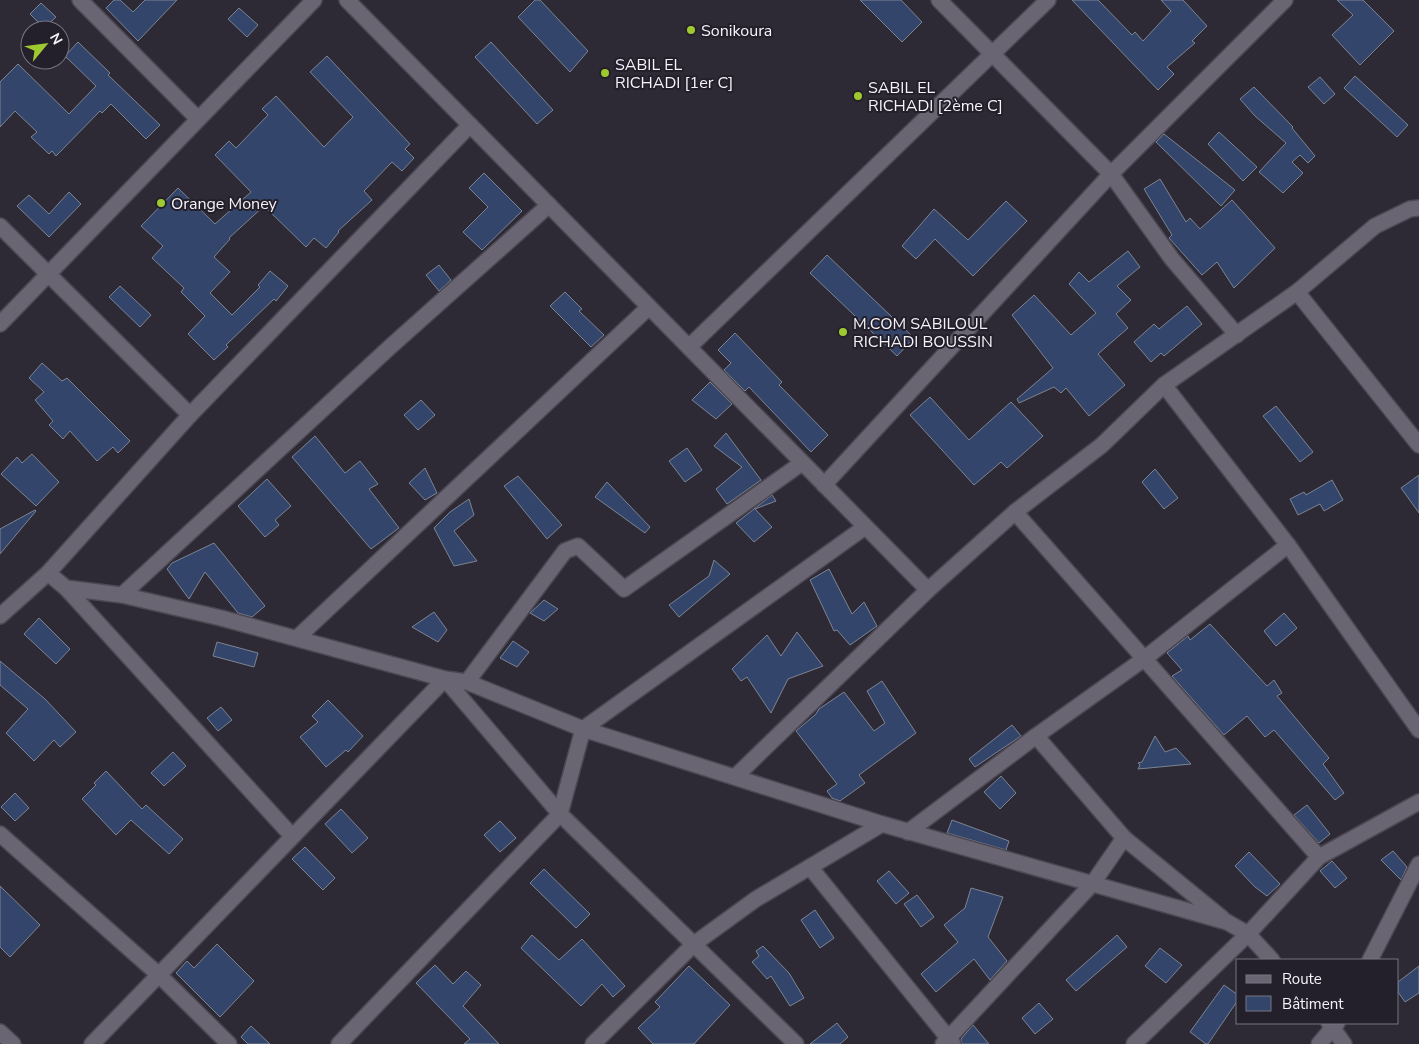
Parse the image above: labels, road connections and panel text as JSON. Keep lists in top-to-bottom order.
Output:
{
  "places": [
    "Sonikoura",
    "SABIL EL RICHADI [1er C]",
    "SABIL EL RICHADI [2ème C]",
    "Orange Money",
    "M.COM SABILOUL RICHADI BOUSSIN"
  ],
  "legend": ["Route", "Bâtiment"],
  "north": "top right"
}
